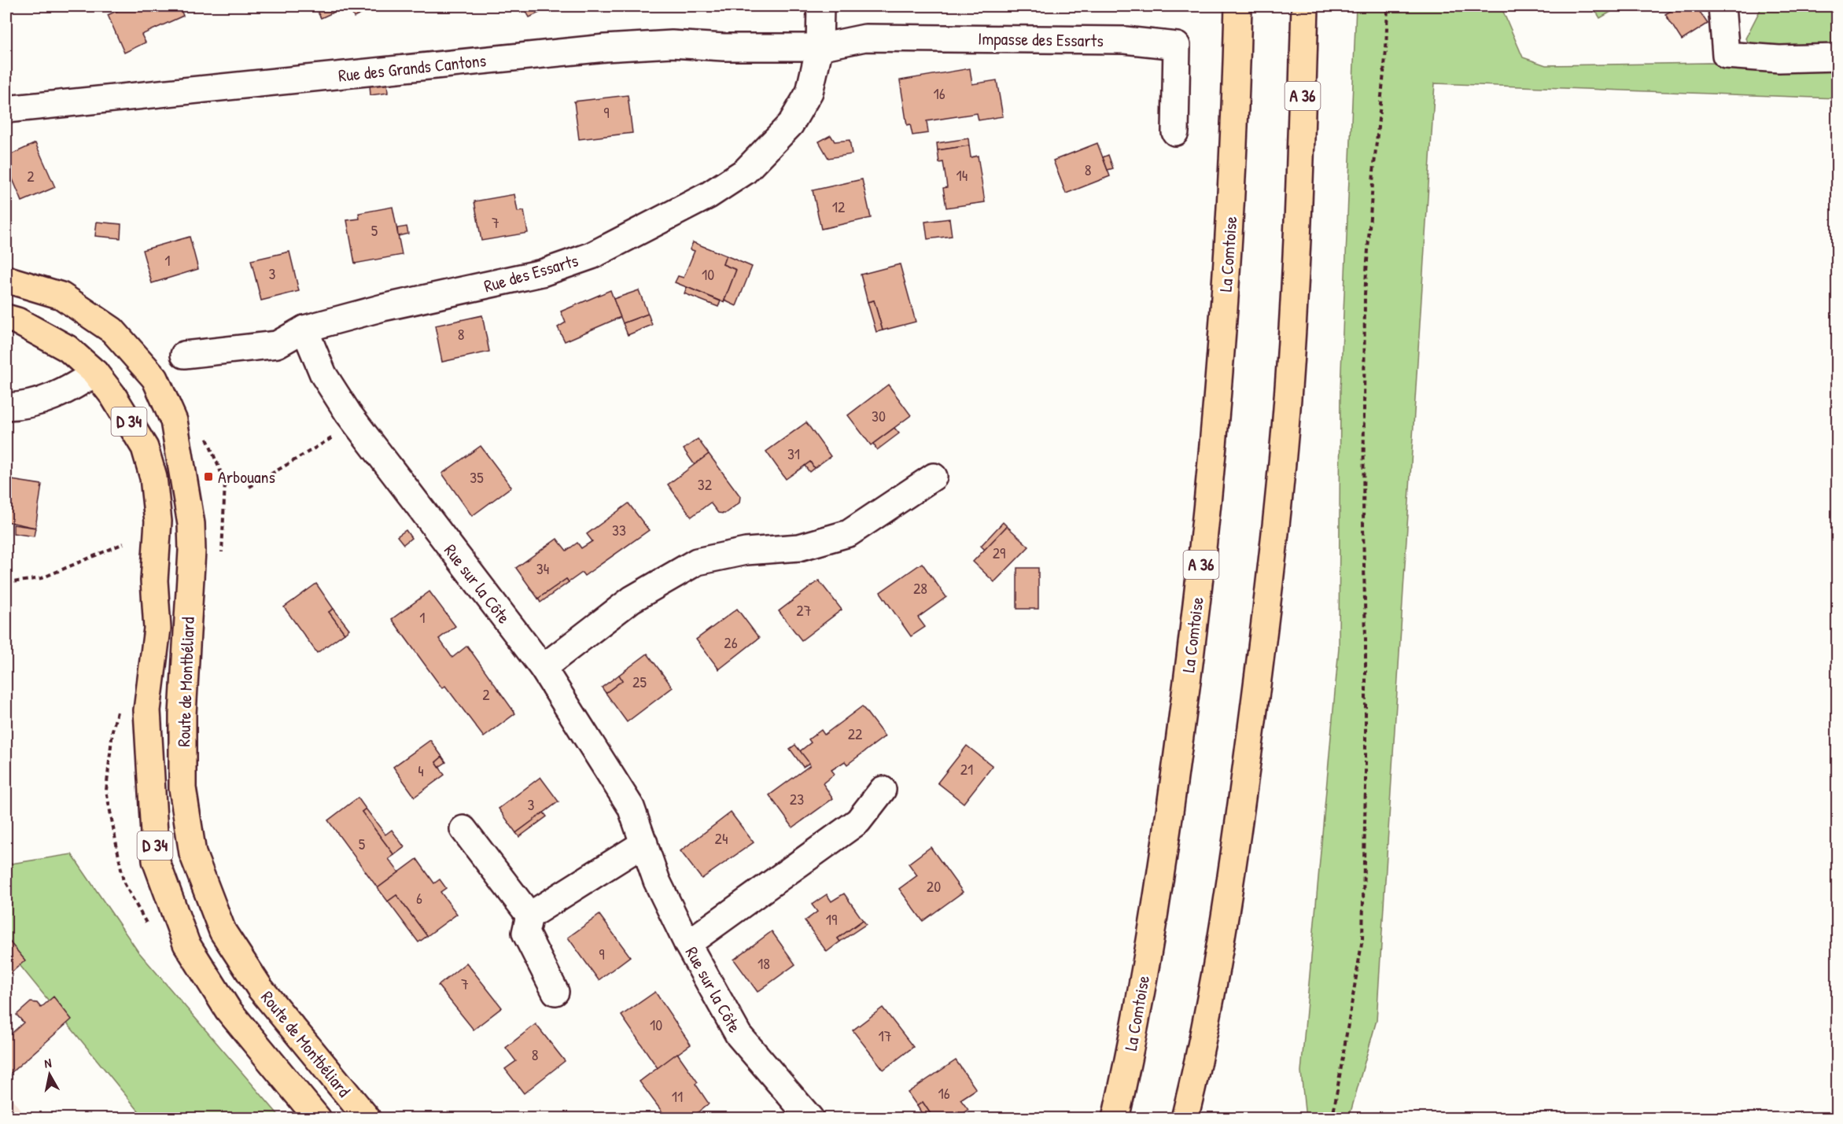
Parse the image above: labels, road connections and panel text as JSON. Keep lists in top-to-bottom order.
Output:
{
  "streets": {
    "main road": [
      "A 36",
      "La Comtoise",
      "D 34",
      "Route de Montbéliard"
    ],
    "street": [
      "Impasse des Essarts",
      "Rue des Grands Cantons",
      "Rue des Essarts",
      "Rue sur la Côte"
    ]
  },
  "crossings": [
    ["Impasse des Essarts", "Rue des Grands Cantons"],
    ["Impasse des Essarts", "Rue des Essarts"],
    ["Rue des Grands Cantons", "Rue des Essarts"],
    ["Rue des Essarts", "Rue sur la Côte"]
  ],
  "places": {
    "transit": ["Arbouans"]
  },
  "house_numbers": [
    "16",
    "9",
    "8",
    "14",
    "2",
    "12",
    "7",
    "5",
    "1",
    "3",
    "10",
    "8",
    "30",
    "31",
    "35",
    "32",
    "33",
    "29",
    "34",
    "28",
    "27",
    "1",
    "26",
    "25",
    "2",
    "22",
    "21",
    "4",
    "23",
    "3",
    "24",
    "5",
    "20",
    "6",
    "19",
    "9",
    "18",
    "7",
    "10",
    "17",
    "8",
    "16",
    "11"
  ],
  "north": "top"
}
